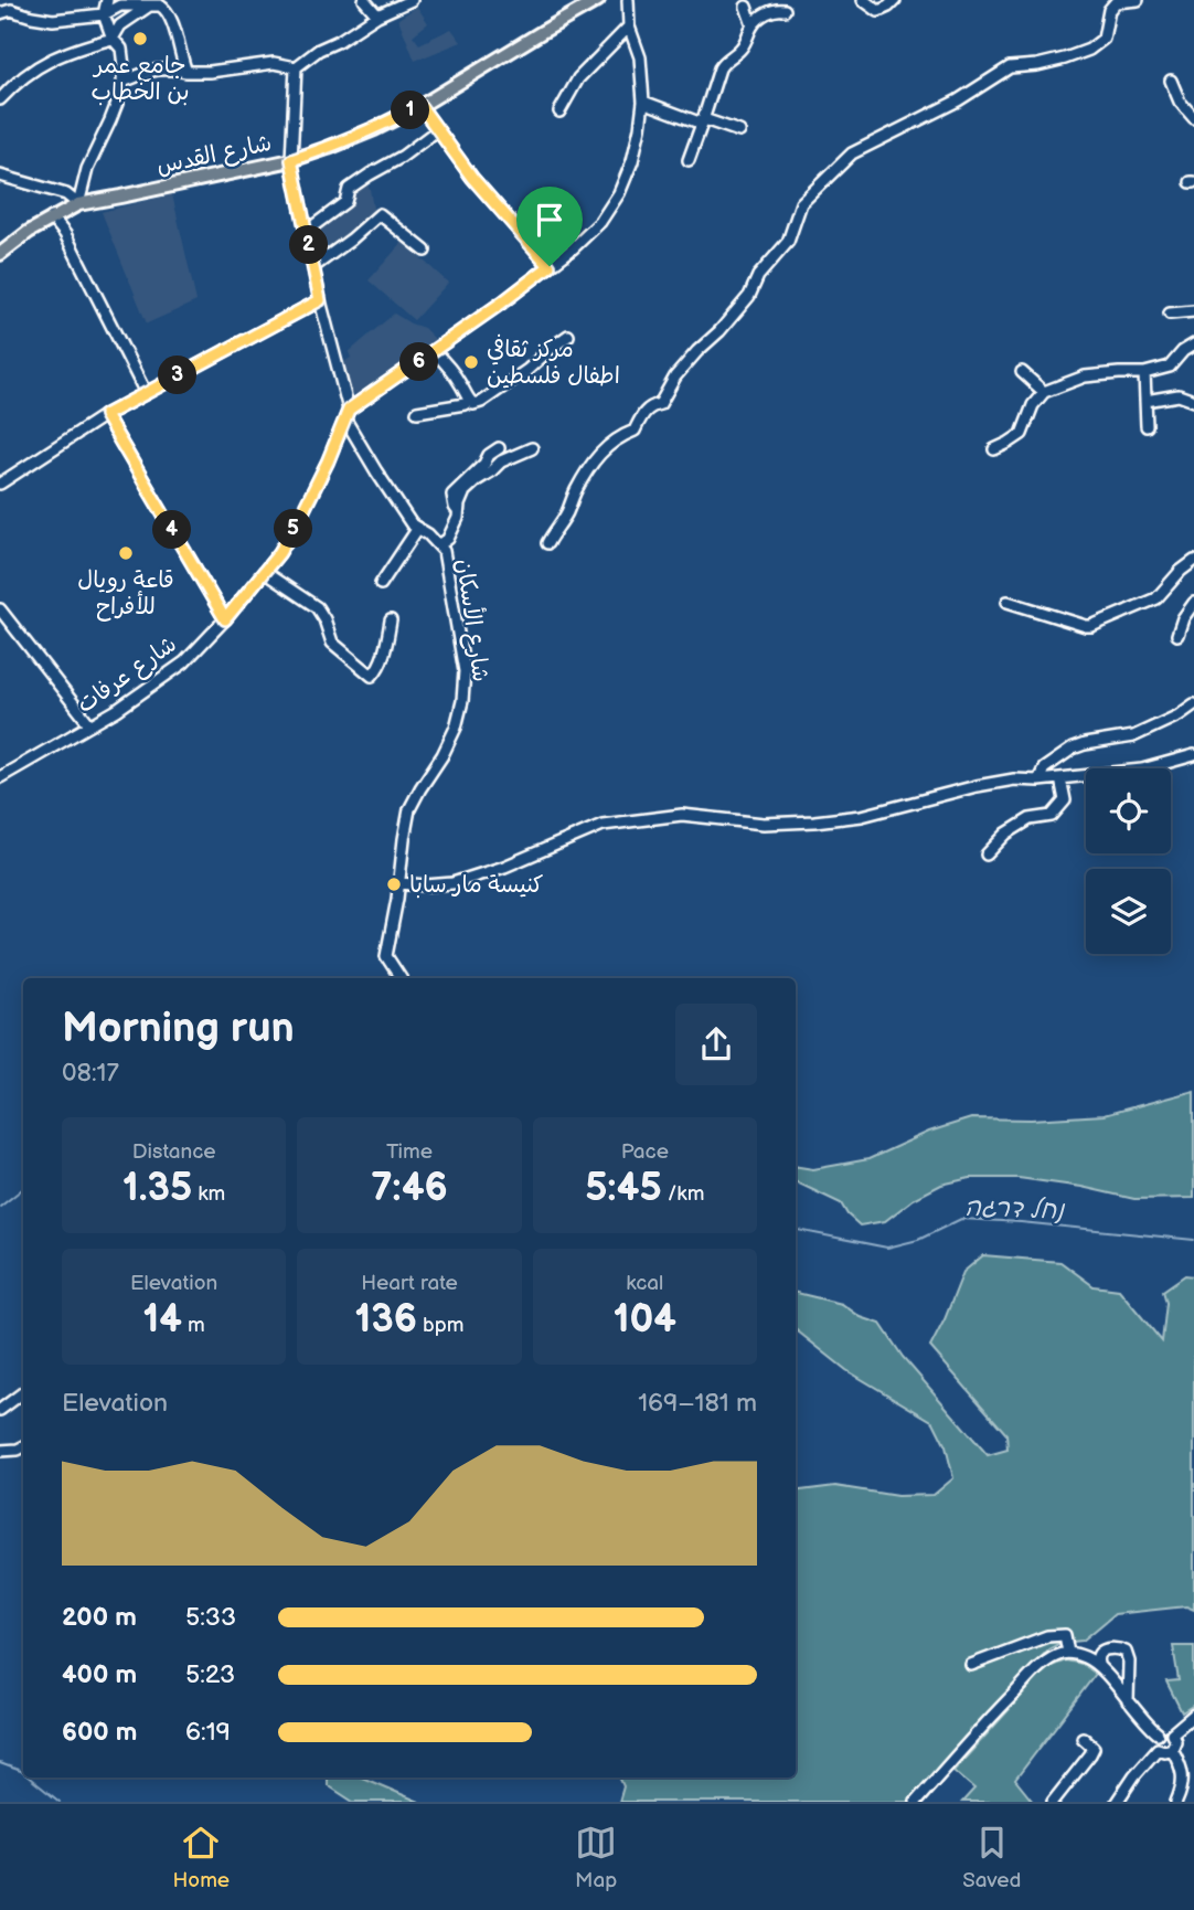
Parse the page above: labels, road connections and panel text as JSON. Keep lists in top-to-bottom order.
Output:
{
  "streets": {
    "main road": ["شارع القدس"],
    "street": ["شارع الأسكان", "شارع عرفات"]
  },
  "crossings": [
    ["شارع القدس", "شارع الأسكان"],
    ["شارع الأسكان", "شارع عرفات"]
  ],
  "water": ["נחל דרגה"],
  "places": [
    "جامع عمر بن الخطاب",
    "مركز ثقافي اطفال فلسطين",
    "قاعة رويال للأفراح",
    "كنيسة مار سابا"
  ],
  "page": {
    "pins": [
      "1",
      "2",
      "6",
      "3",
      "5",
      "4"
    ],
    "heading": ["Morning run", "08:17"],
    "stats": [
      ["Distance", "1.35 km"],
      ["Time", "7:46"],
      ["Pace", "5:45 /km"],
      ["Elevation", "14 m"],
      ["Heart rate", "136 bpm"],
      ["kcal", "104"]
    ],
    "chart": ["Elevation", "169–181 m"],
    "list": [
      {
        "name": "200 m",
        "note": "5:33"
      },
      {
        "name": "400 m",
        "note": "5:23"
      },
      {
        "name": "600 m",
        "note": "6:19"
      }
    ],
    "tabs": ["Home", "Map", "Saved"]
  }
}
